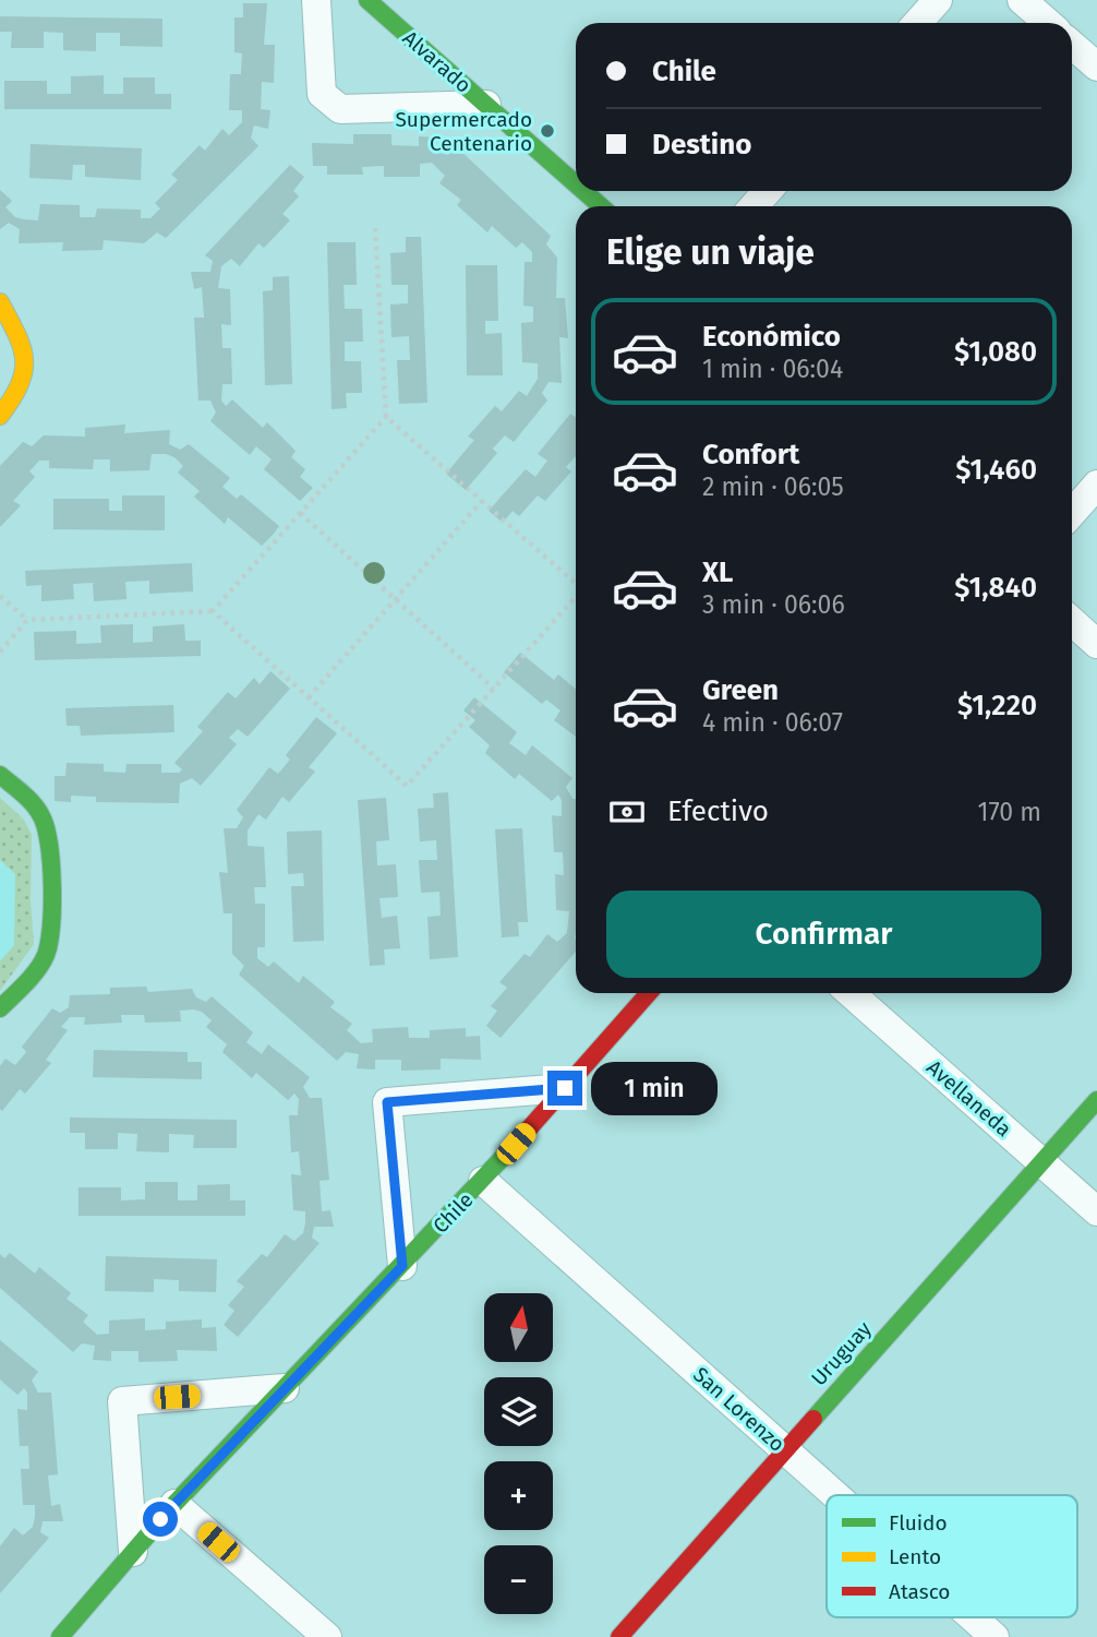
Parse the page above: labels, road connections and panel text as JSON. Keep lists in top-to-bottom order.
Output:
{
  "streets": {
    "street": [
      "Alvarado",
      "Avellaneda",
      "Chile",
      "Uruguay",
      "San Lorenzo"
    ]
  },
  "crossings": [
    ["Avellaneda", "Uruguay"],
    ["Chile", "San Lorenzo"],
    ["Uruguay", "San Lorenzo"]
  ],
  "places": ["Supermercado Centenario"],
  "legend": ["Fluido", "Lento", "Atasco"],
  "north": "top",
  "page": {
    "banner": ["Chile", "Destino"],
    "heading": "Elige un viaje",
    "list": [
      {
        "name": "Económico",
        "note": "1 min · 06:04",
        "value": "$1,080"
      },
      {
        "name": "Confort",
        "note": "2 min · 06:05",
        "value": "$1,460"
      },
      {
        "name": "XL",
        "note": "3 min · 06:06",
        "value": "$1,840"
      },
      {
        "name": "Green",
        "note": "4 min · 06:07",
        "value": "$1,220"
      }
    ],
    "pay": ["Efectivo", "170 m"],
    "buttons": "Confirmar",
    "bubble": "1 min",
    "map_buttons": ["+", "−"]
  }
}
